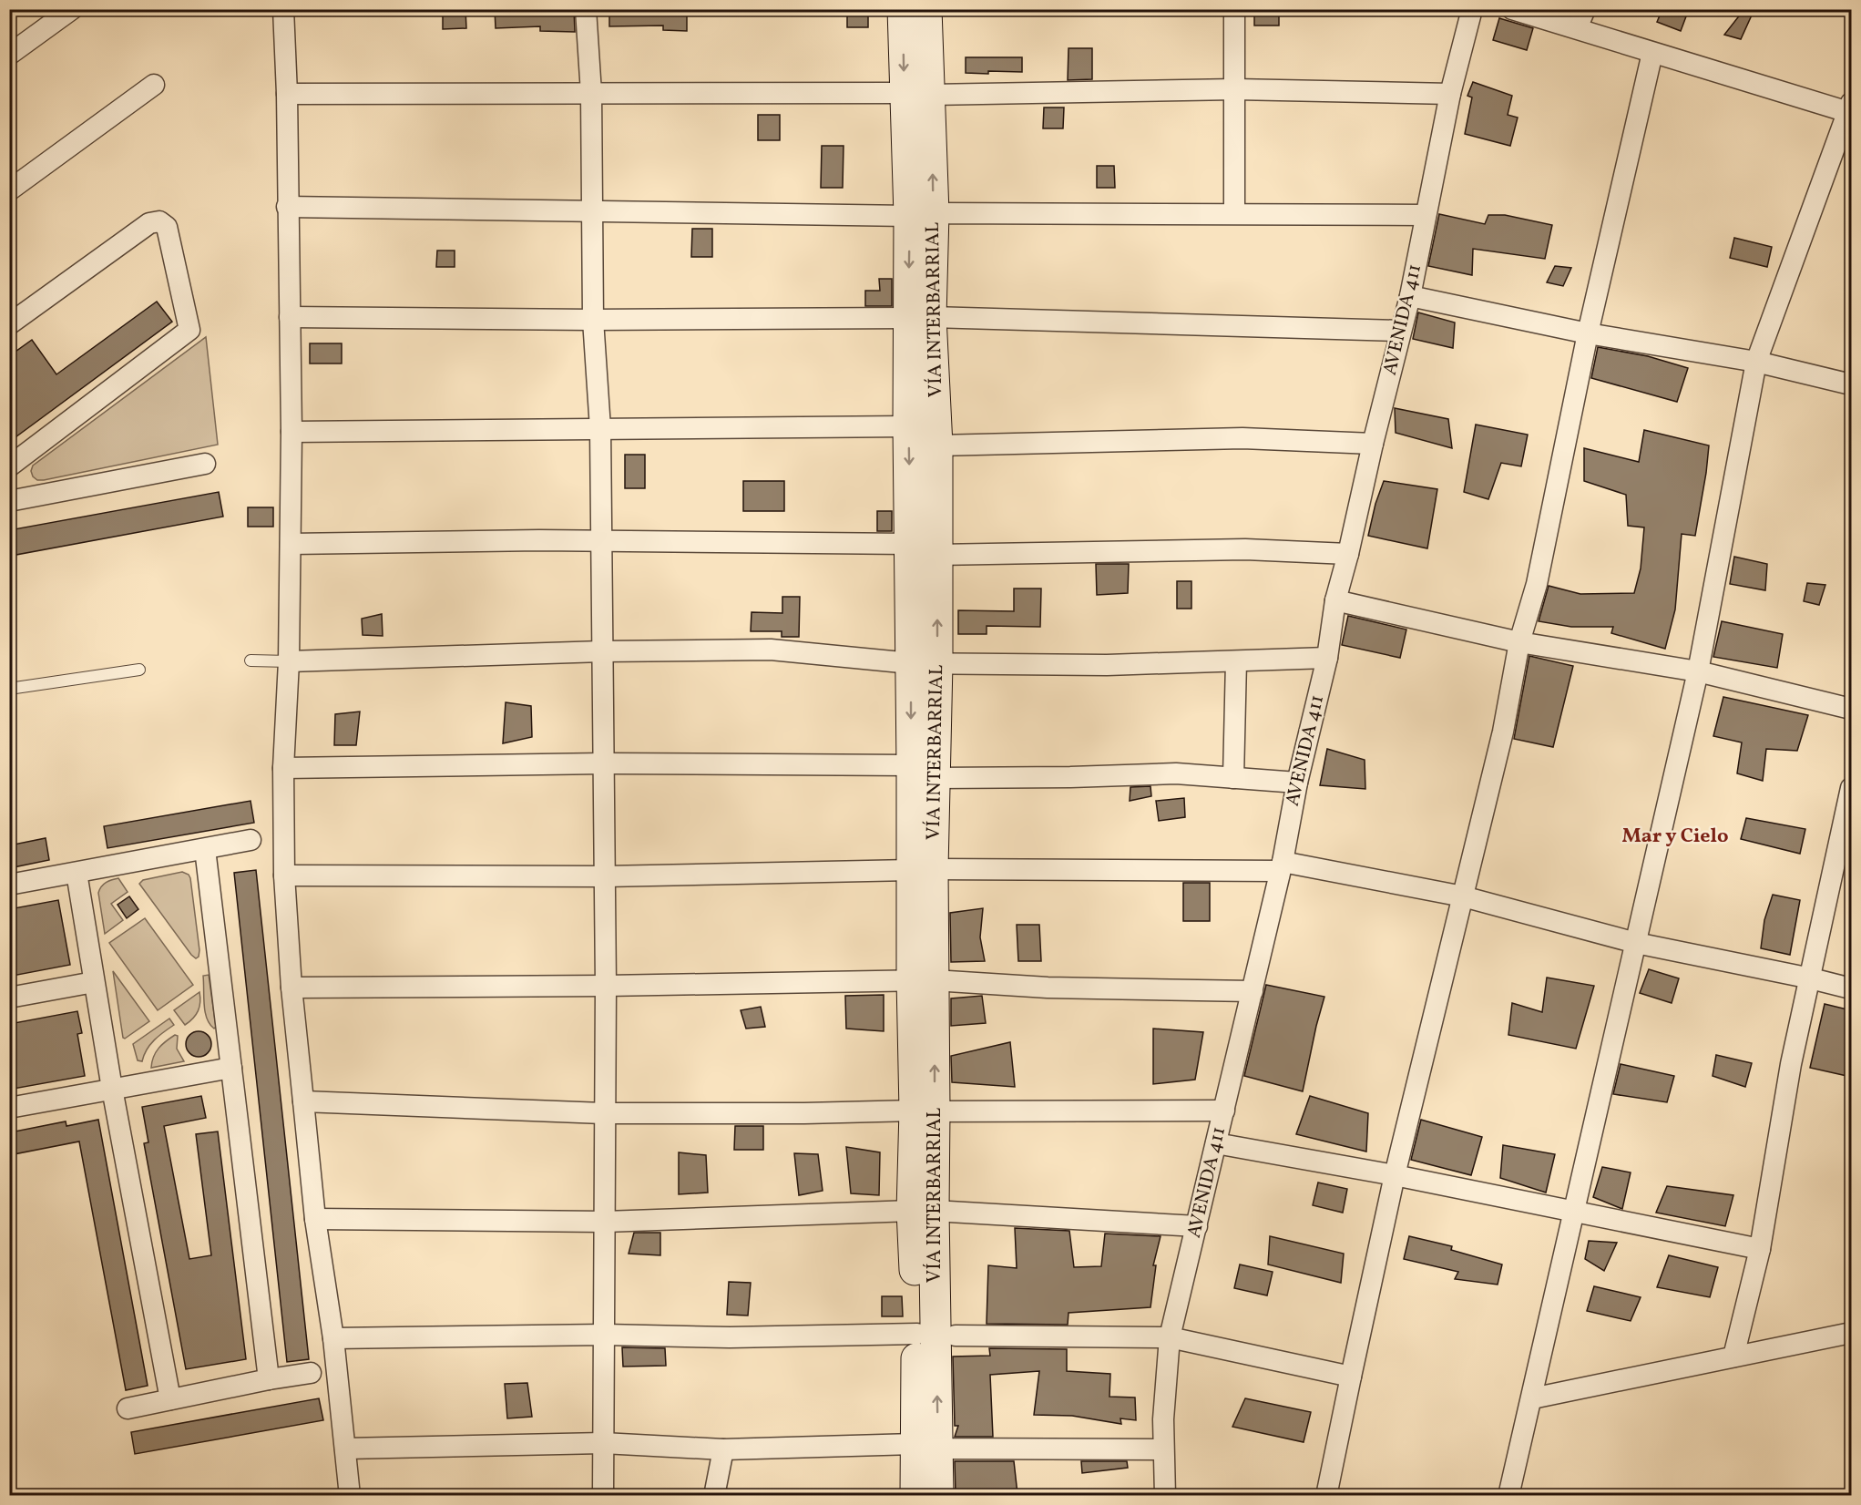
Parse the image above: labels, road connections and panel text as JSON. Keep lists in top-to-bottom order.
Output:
{
  "streets": {
    "main road": ["VÍA INTERBARRIAL"],
    "street": ["AVENIDA 411"]
  },
  "districts": ["Mar y Cielo"]
}
